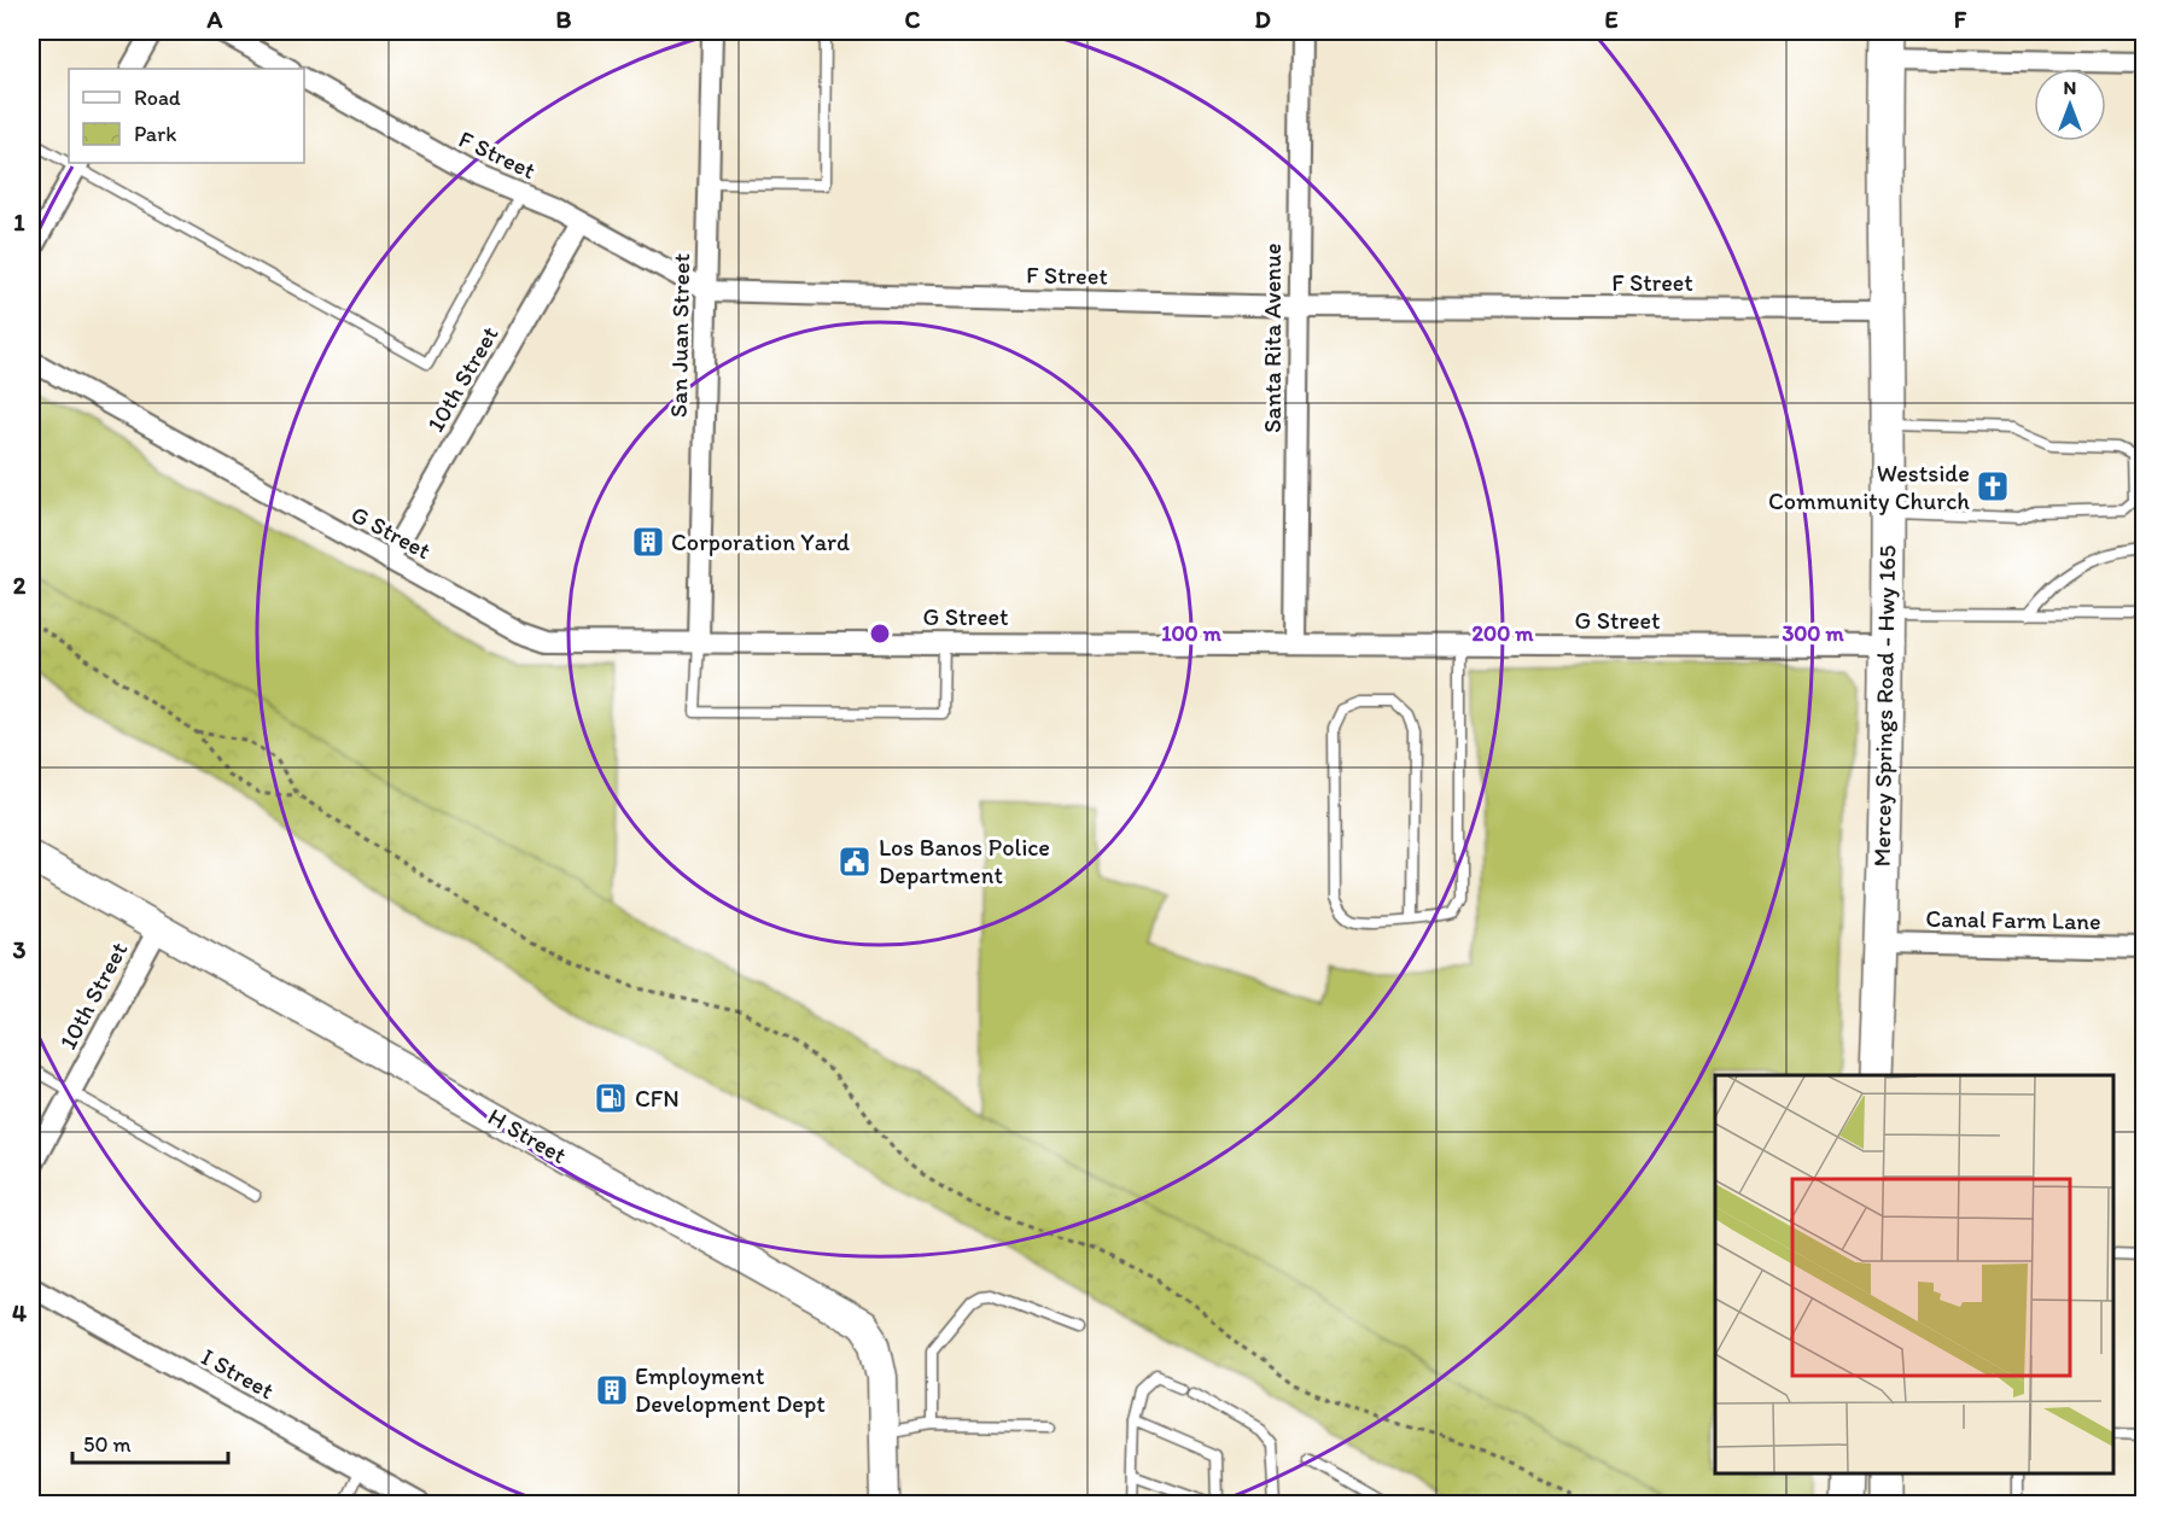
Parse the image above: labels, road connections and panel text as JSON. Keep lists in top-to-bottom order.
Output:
{
  "streets": {
    "main road": ["Mercey Springs Road - Hwy 165"],
    "street": [
      "F Street",
      "San Juan Street",
      "Santa Rita Avenue",
      "10th Street",
      "G Street",
      "Canal Farm Lane",
      "H Street",
      "I Street"
    ]
  },
  "crossings": [
    ["F Street", "San Juan Street"],
    ["F Street", "Santa Rita Avenue"],
    ["F Street", "10th Street"],
    ["F Street", "Mercey Springs Road - Hwy 165"],
    ["San Juan Street", "G Street"],
    ["Santa Rita Avenue", "G Street"],
    ["10th Street", "G Street"],
    ["10th Street", "H Street"],
    ["G Street", "Mercey Springs Road - Hwy 165"],
    ["Mercey Springs Road - Hwy 165", "Canal Farm Lane"]
  ],
  "places": {
    "church": ["Westside Community Church"],
    "building": ["Corporation Yard", "Employment Development Dept"],
    "public building": ["Los Banos Police Department"],
    "fuel station": ["CFN"]
  },
  "legend": ["Road", "Park"],
  "scale_bar": "50 m",
  "north": "top",
  "grid": {
    "columns": [
      "A",
      "B",
      "C",
      "D",
      "E",
      "F"
    ],
    "rows": [
      "1",
      "2",
      "3",
      "4"
    ]
  },
  "rings": ["100 m", "200 m", "300 m"]
}
